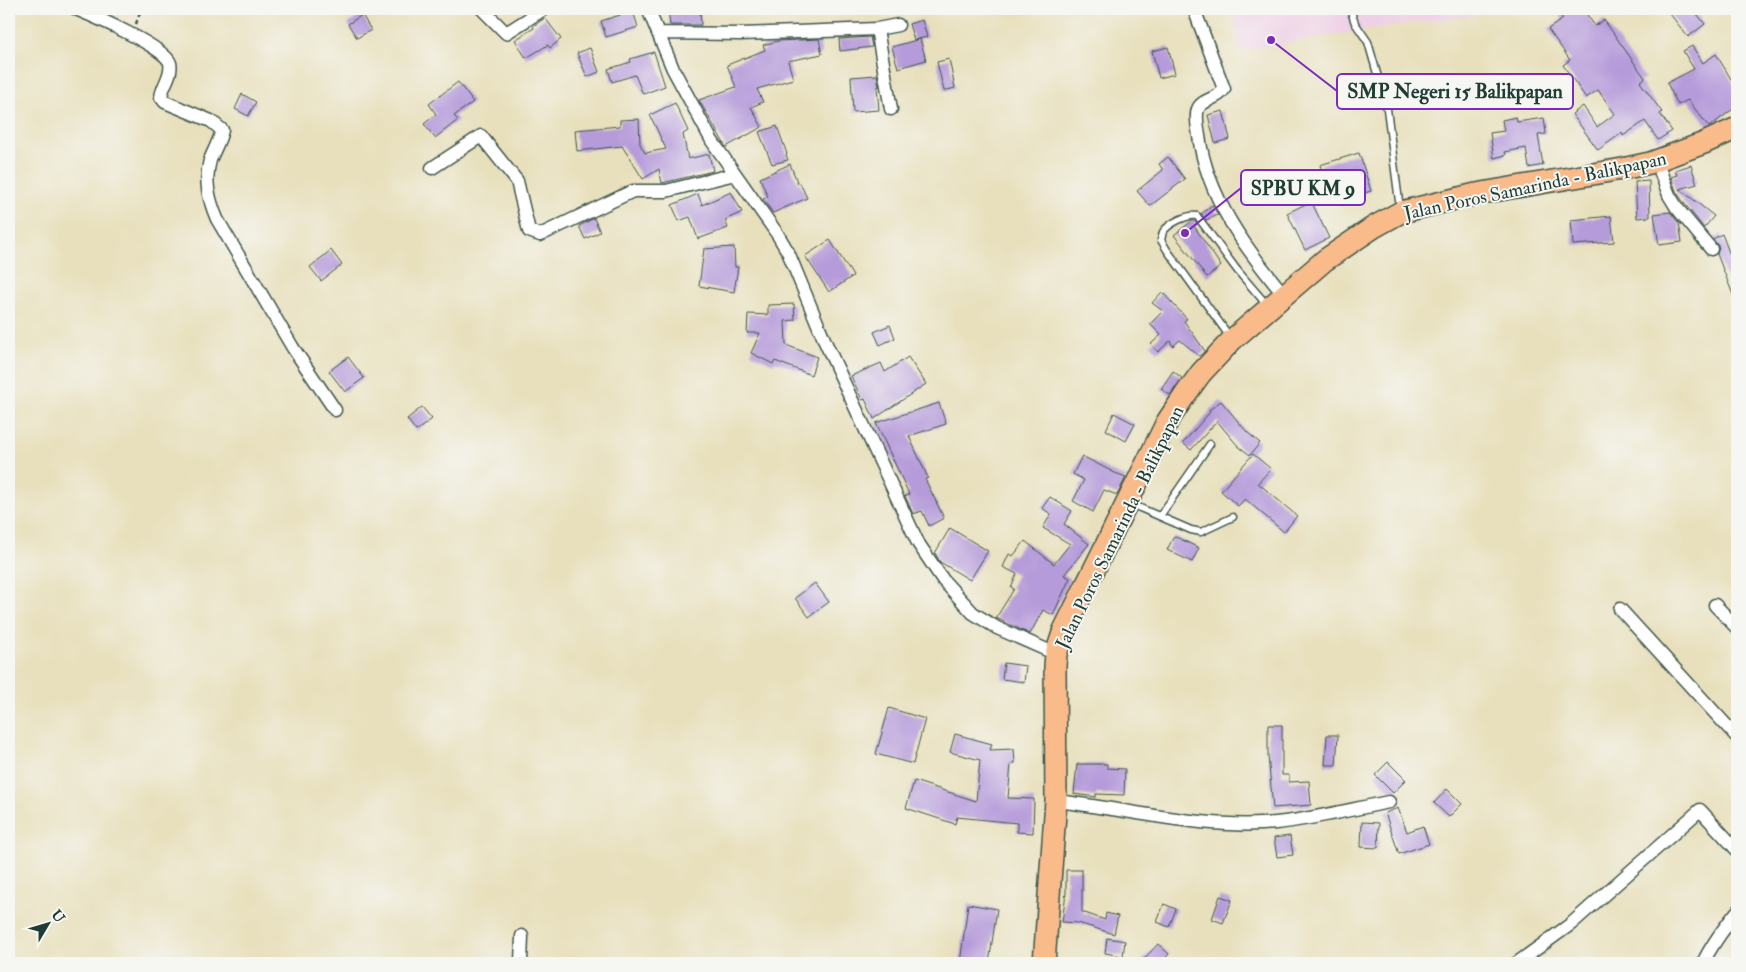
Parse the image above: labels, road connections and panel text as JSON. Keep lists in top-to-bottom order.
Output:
{
  "streets": {
    "highway": ["Jalan Poros Samarinda - Balikpapan"]
  },
  "places": ["SMP Negeri 15 Balikpapan", "SPBU KM 9"],
  "north": "top right"
}
